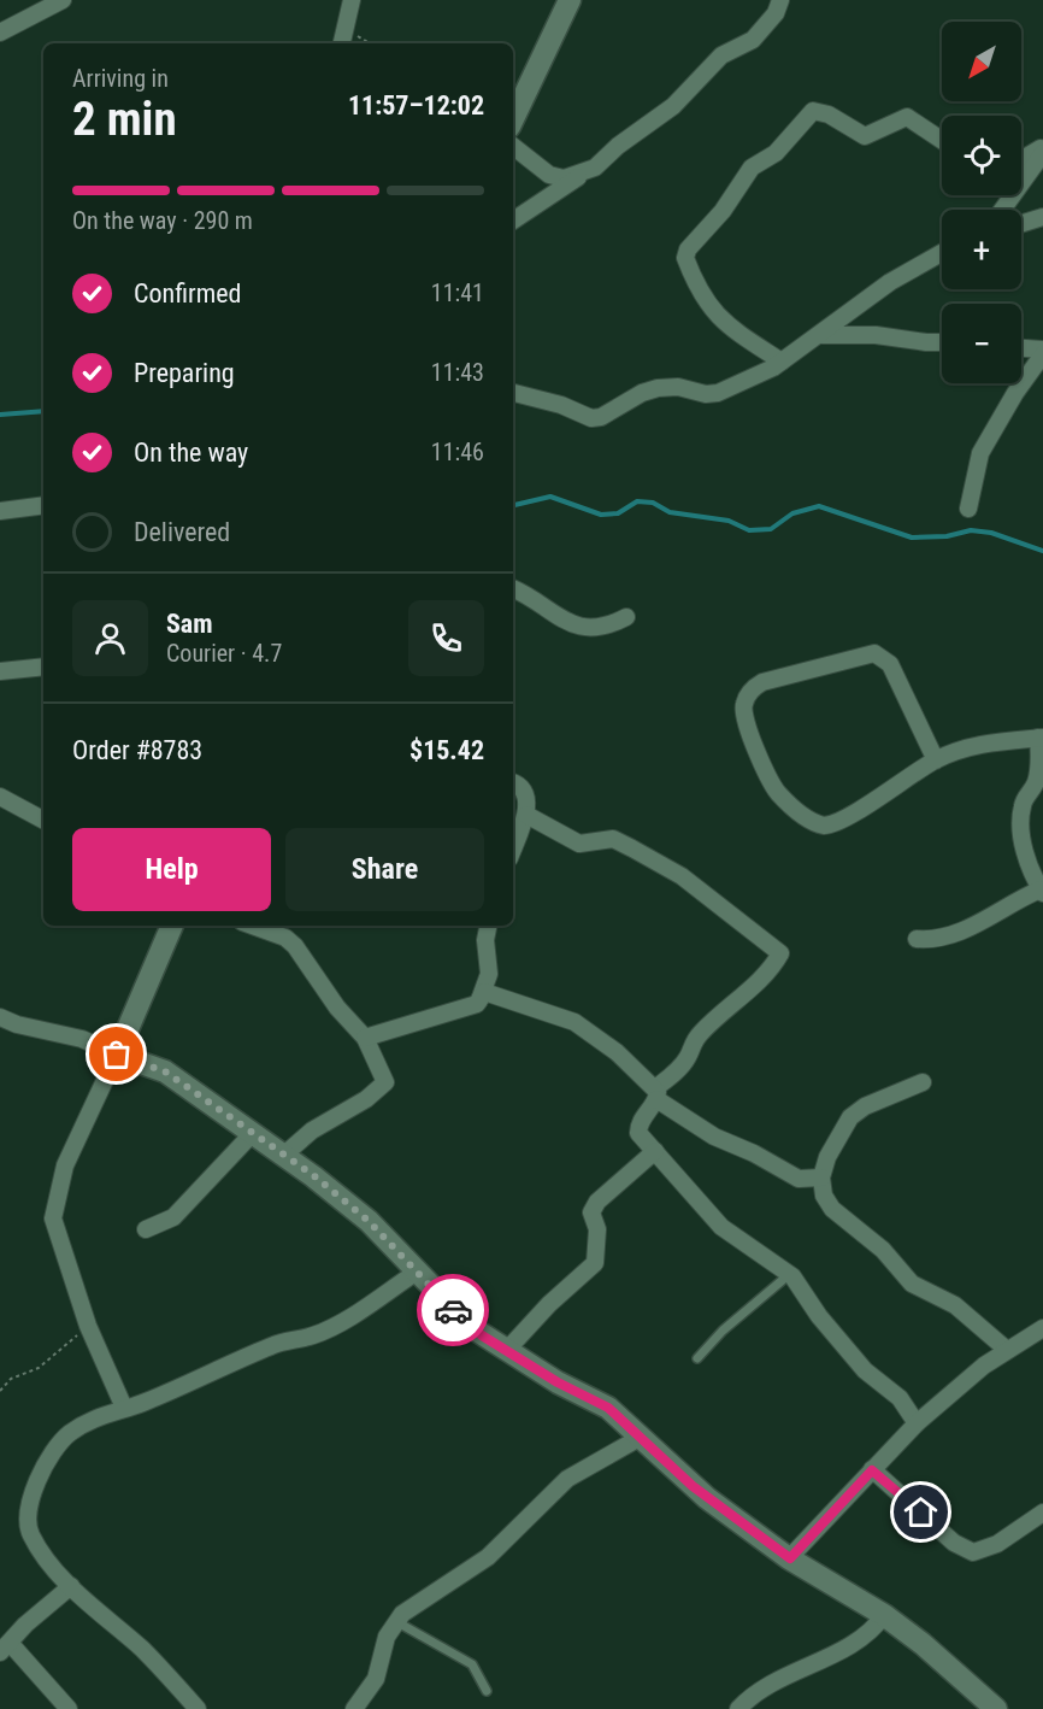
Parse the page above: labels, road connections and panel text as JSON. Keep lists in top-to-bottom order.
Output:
{
  "north": "bottom left",
  "page": {
    "map_buttons": ["+", "−"],
    "heading": ["2 min", "Arriving in", "11:57–12:02"],
    "panel": [
      "Sam",
      "Courier · 4.7",
      "Order #8783",
      "$15.42"
    ],
    "bar": "On the way · 290 m",
    "list": [
      ["Confirmed", "11:41"],
      ["Preparing", "11:43"],
      ["On the way", "11:46"],
      "Delivered"
    ],
    "buttons": ["Help", "Share"]
  }
}
